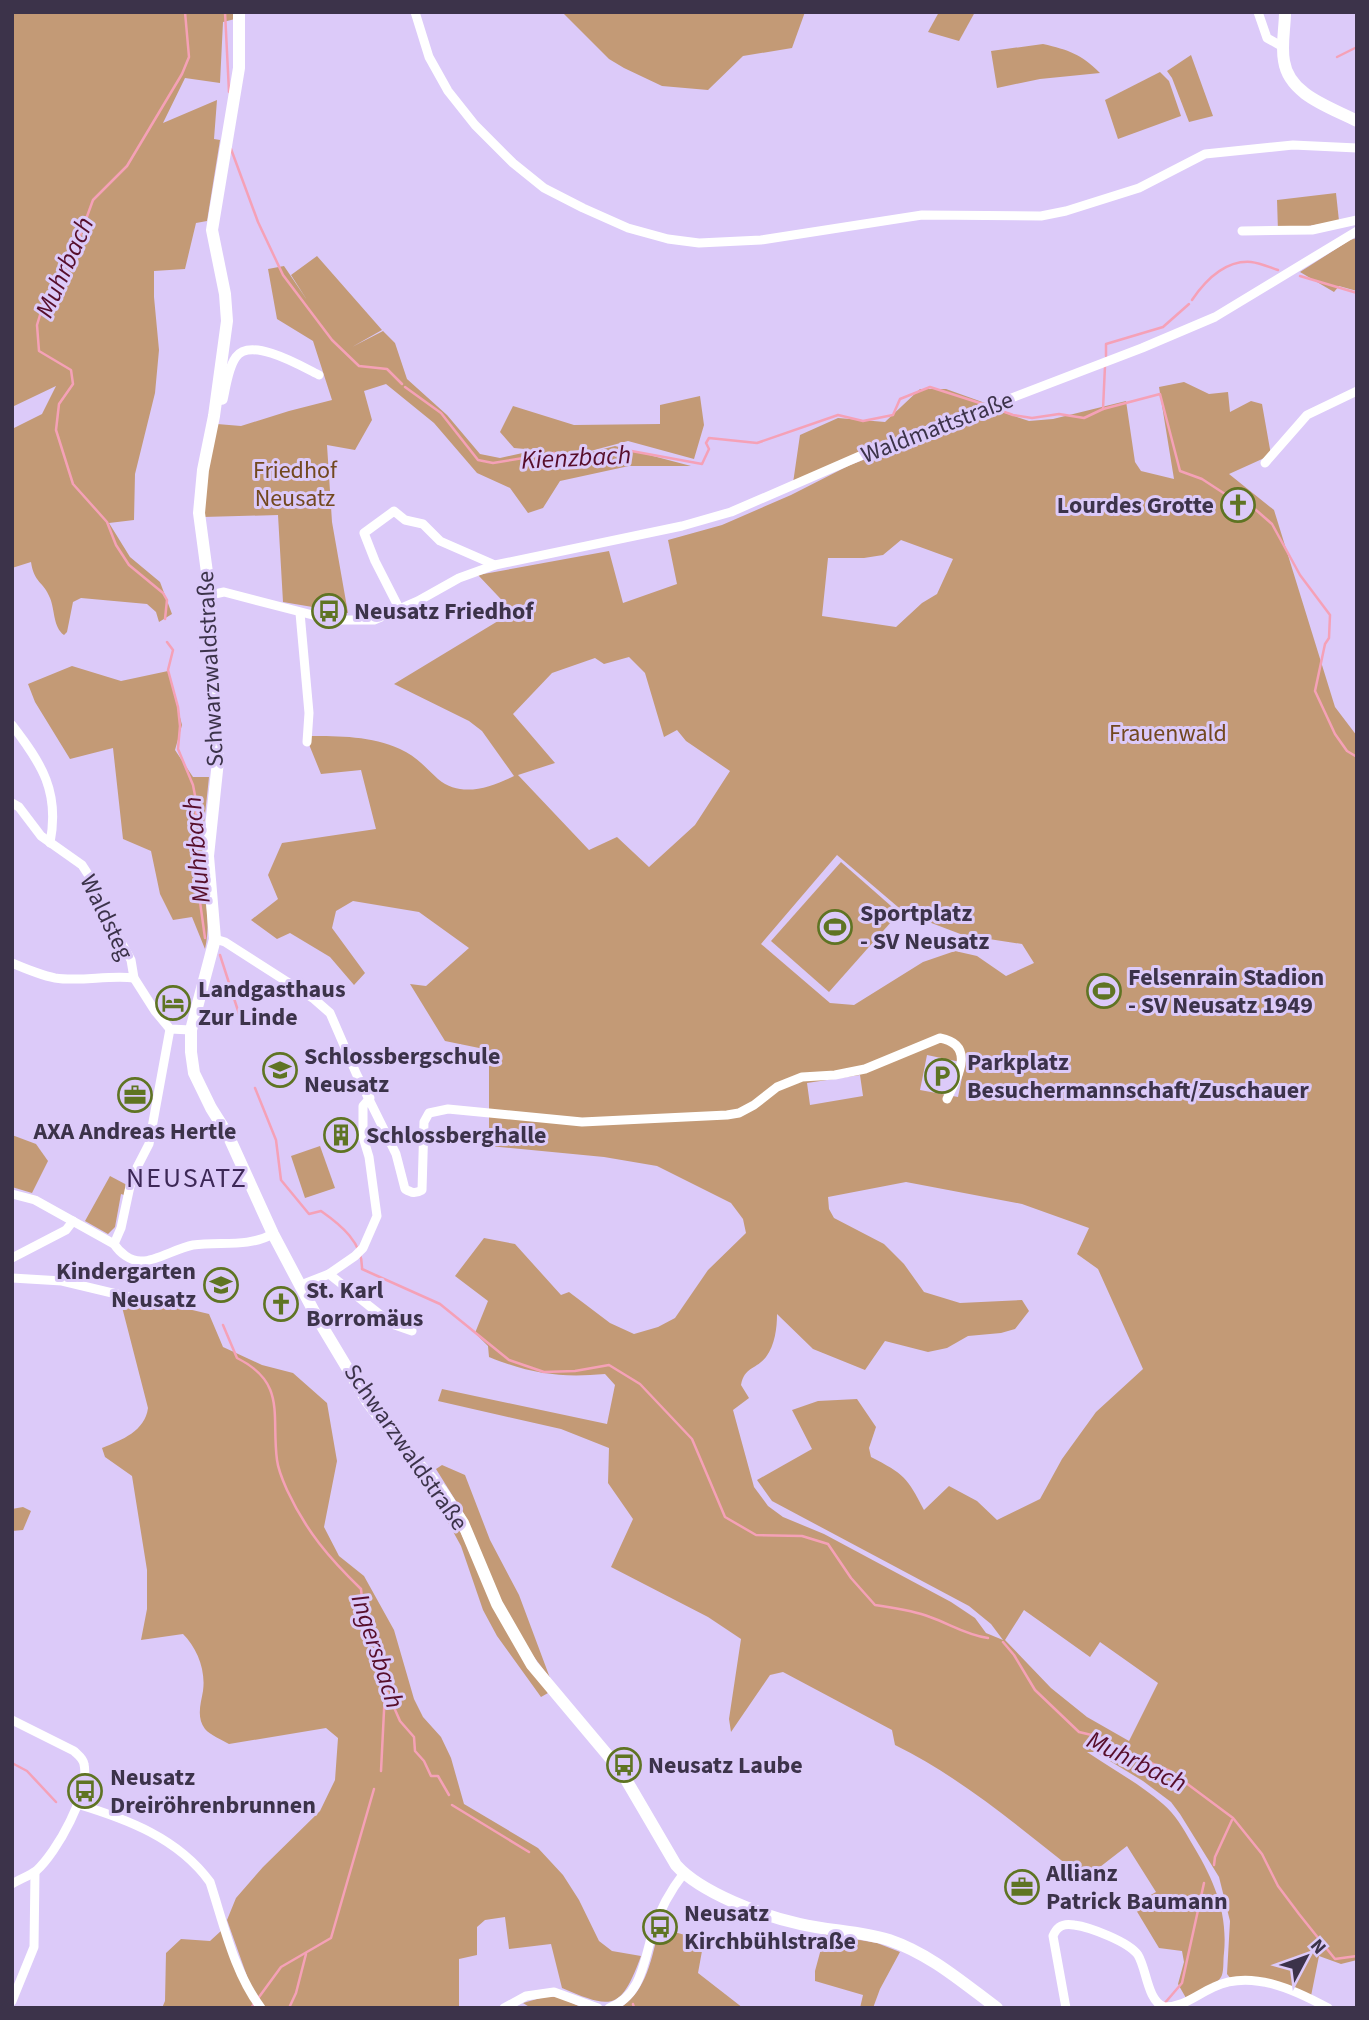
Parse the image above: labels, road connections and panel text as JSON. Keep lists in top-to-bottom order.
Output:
{
  "streets": {
    "main road": ["Schwarzwaldstraße"],
    "street": ["Waldmattstraße", "Waldsteg"]
  },
  "crossings": [
    ["Waldmattstraße", "Schwarzwaldstraße"]
  ],
  "districts": ["NEUSATZ"],
  "water": ["Muhrbach", "Kienzbach", "Ingersbach"],
  "parks": ["Friedhof Neusatz", "Frauenwald"],
  "places": {
    "church": ["Lourdes Grotte", "St. Karl Borromäus"],
    "bus stop": [
      "Neusatz Friedhof",
      "Neusatz Laube",
      "Neusatz Dreiröhrenbrunnen",
      "Neusatz Kirchbühlstraße"
    ],
    "sports": ["Sportplatz - SV Neusatz", "Felsenrain Stadion - SV Neusatz 1949"],
    "hotel": ["Landgasthaus Zur Linde"],
    "school or university": ["Schlossbergschule Neusatz", "Kindergarten Neusatz"],
    "parking": ["Parkplatz Besuchermannschaft/Zuschauer"],
    "office": ["AXA Andreas Hertle", "Allianz Patrick Baumann"],
    "building": ["Schlossberghalle"]
  },
  "north": "top right"
}
